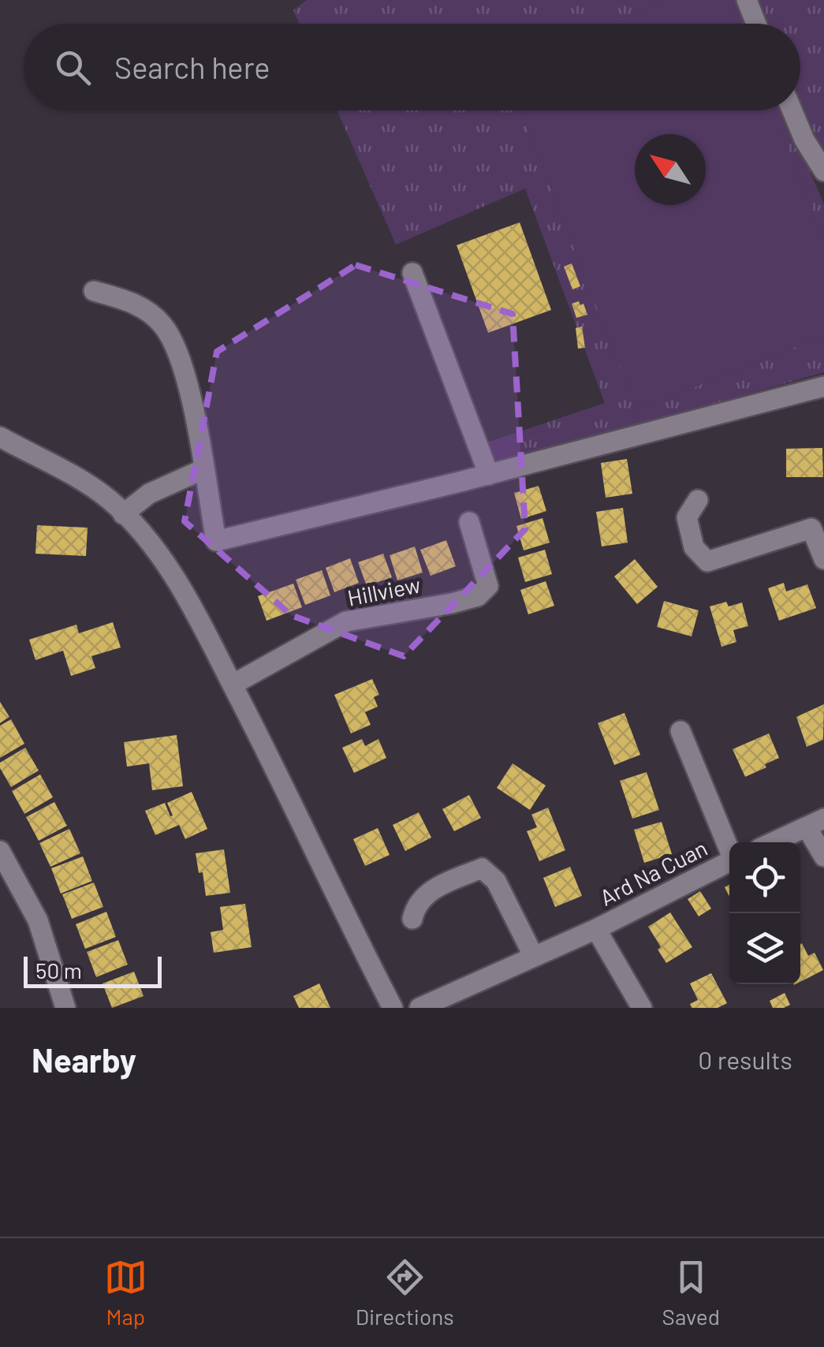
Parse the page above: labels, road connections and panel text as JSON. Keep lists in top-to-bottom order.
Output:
{
  "streets": {
    "street": ["Hillview", "Ard Na Cuan"]
  },
  "scale_bar": "50 m",
  "north": "top left",
  "page": {
    "search": "Search here",
    "scale": "50 m",
    "heading": ["Nearby", "0 results"],
    "nav": ["Map", "Directions", "Saved"]
  }
}
